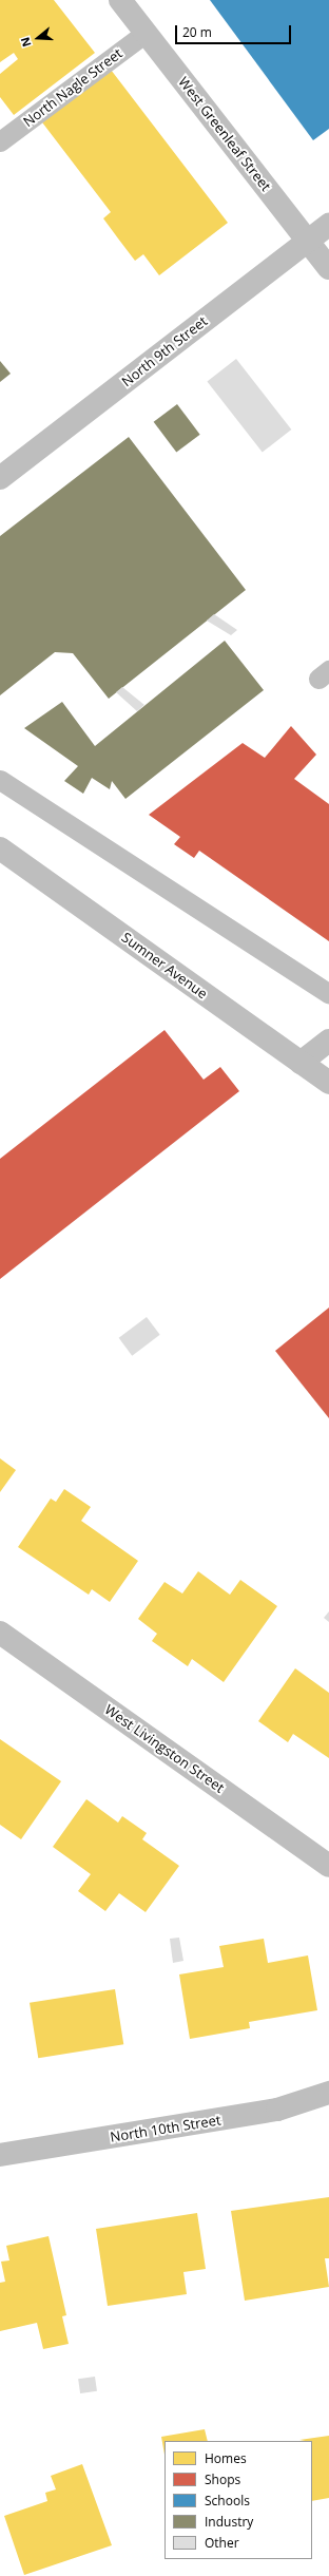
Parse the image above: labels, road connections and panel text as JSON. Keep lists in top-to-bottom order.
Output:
{
  "streets": {
    "street": [
      "West Greenleaf Street",
      "North 9th Street",
      "Sumner Avenue",
      "West Livingston Street",
      "North 10th Street"
    ],
    "lane": ["North Nagle Street"]
  },
  "crossings": [
    ["North Nagle Street", "West Greenleaf Street"],
    ["West Greenleaf Street", "North 9th Street"]
  ],
  "legend": [
    "Homes",
    "Shops",
    "Schools",
    "Industry",
    "Other"
  ],
  "scale_bar": "20 m",
  "north": "left"
}
